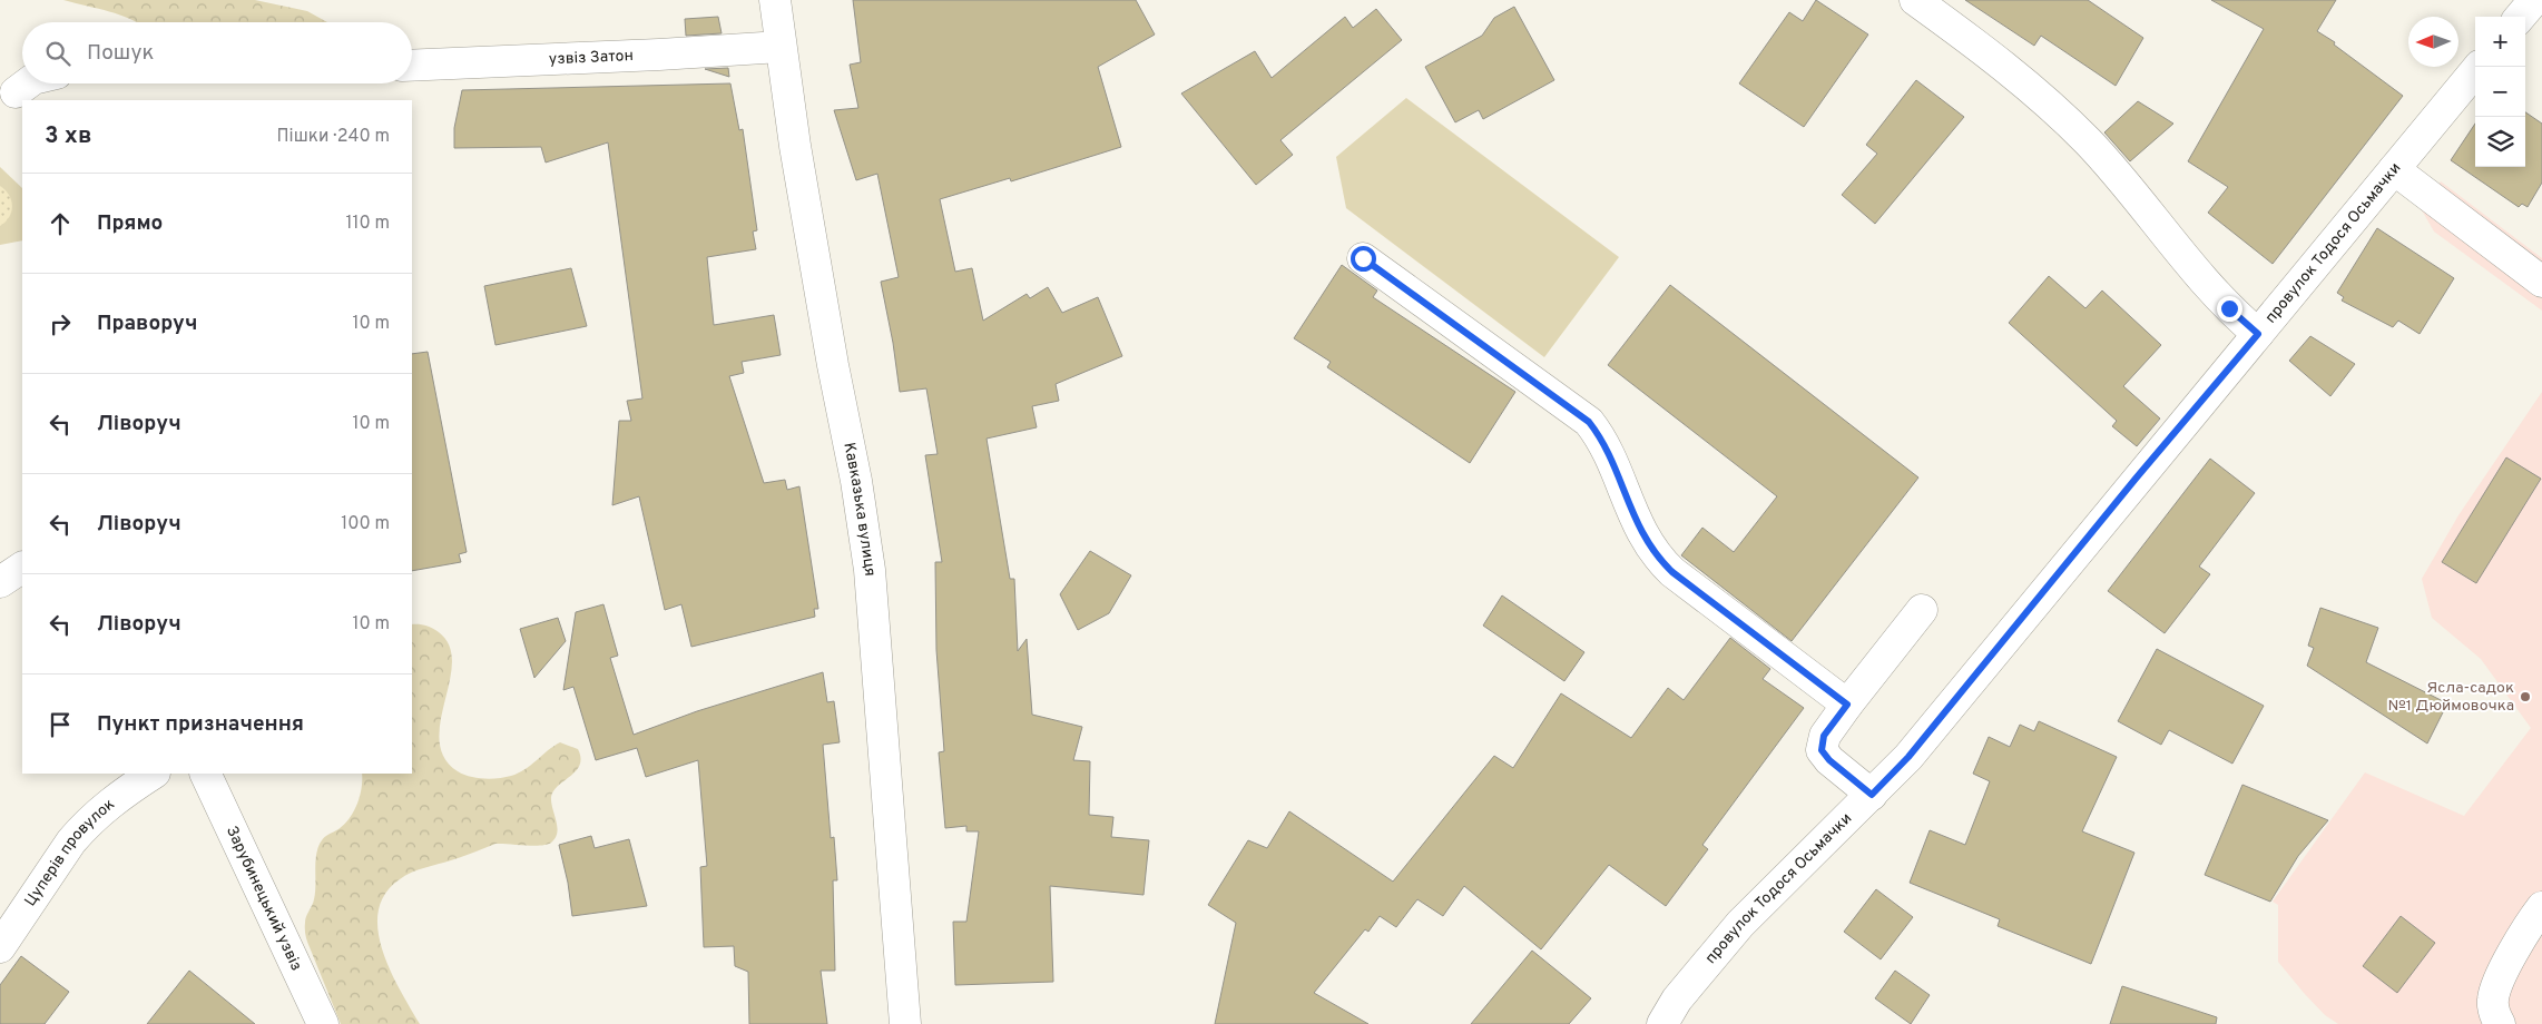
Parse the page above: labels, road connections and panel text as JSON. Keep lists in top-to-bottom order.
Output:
{
  "streets": {
    "street": [
      "узвіз Затон",
      "провулок Тодося Осьмачки",
      "Кавказька вулиця",
      "Цуперів провулок",
      "Зарубинецький узвіз"
    ]
  },
  "crossings": [
    ["узвіз Затон", "Кавказька вулиця"]
  ],
  "places": ["Ясла-садок №1 Дюймовочка"],
  "north": "left",
  "page": {
    "map_buttons": ["+", "−"],
    "search": "Пошук",
    "heading": ["3 хв", "Пішки · 240 m"],
    "list": [
      ["Прямо", "110 m"],
      ["Праворуч", "10 m"],
      ["Ліворуч", "10 m"],
      ["Ліворуч", "100 m"],
      ["Ліворуч", "10 m"],
      "Пункт призначення"
    ]
  }
}
